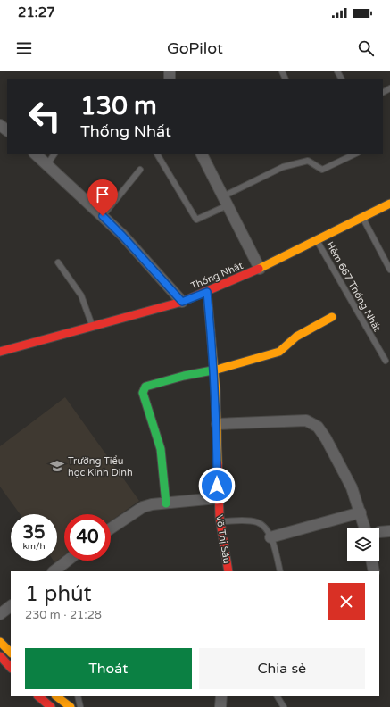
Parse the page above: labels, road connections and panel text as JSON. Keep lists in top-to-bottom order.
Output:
{
  "streets": {
    "street": ["Thống Nhất", "Võ Thị Sáu"],
    "lane": ["Hẻm 667 Thống Nhất"]
  },
  "crossings": [
    ["Thống Nhất", "Hẻm 667 Thống Nhất"],
    ["Thống Nhất", "Võ Thị Sáu"]
  ],
  "places": {
    "school or university": ["Trường Tiểu học Kinh Dinh"]
  },
  "page": {
    "status": "21:27",
    "header": "GoPilot",
    "turn": ["130 m", "Thống Nhất"],
    "speed": "35 km/h",
    "limit": "40",
    "heading": ["1 phút", "230 m · 21:28"],
    "buttons": ["Thoát", "Chia sẻ"]
  }
}
